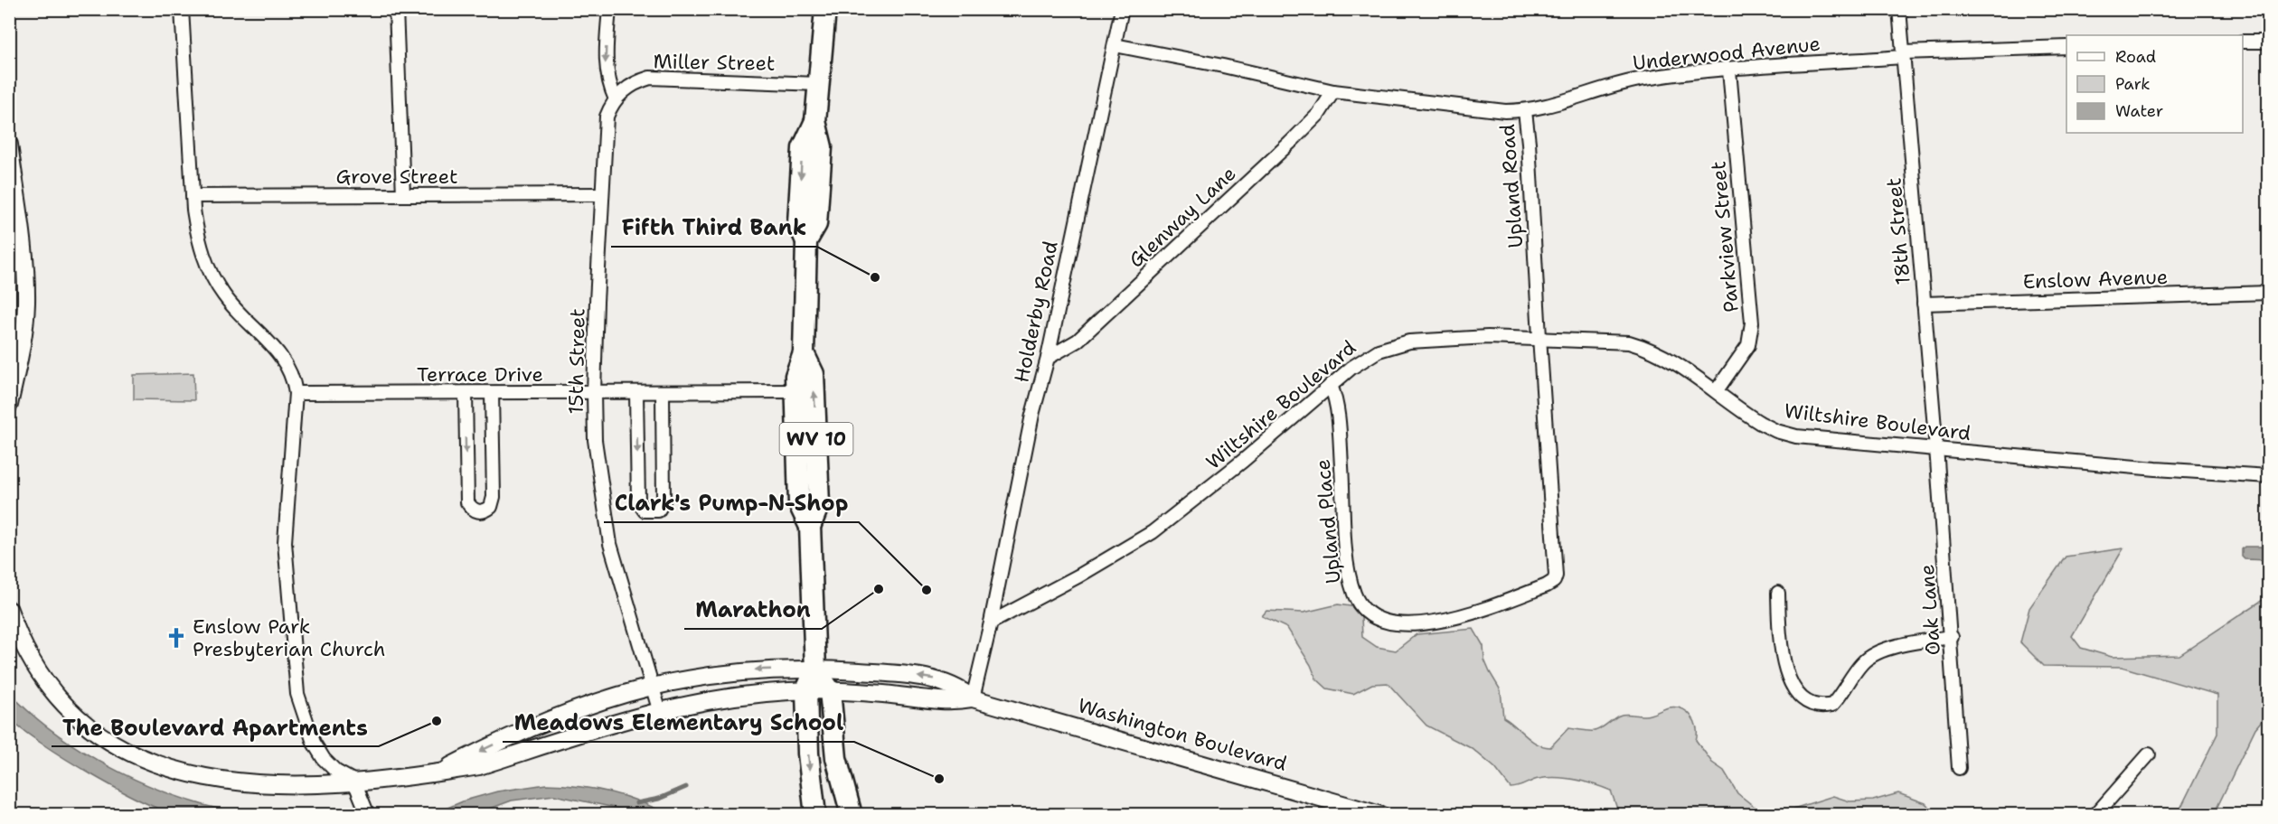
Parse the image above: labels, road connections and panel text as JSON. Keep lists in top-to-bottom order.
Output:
{
  "streets": {
    "main road": ["WV 10"],
    "street": [
      "Underwood Avenue",
      "Miller Street",
      "Grove Street",
      "Upland Road",
      "Glenway Lane",
      "18th Street",
      "Parkview Street",
      "Enslow Avenue",
      "Holderby Road",
      "15th Street",
      "Terrace Drive",
      "Wiltshire Boulevard",
      "Upland Place",
      "Oak Lane",
      "Washington Boulevard"
    ]
  },
  "crossings": [
    ["Underwood Avenue", "Upland Road"],
    ["Underwood Avenue", "18th Street"],
    ["Underwood Avenue", "Parkview Street"],
    ["Miller Street", "15th Street"],
    ["Miller Street", "WV 10"],
    ["Grove Street", "15th Street"],
    ["Upland Road", "Glenway Lane"],
    ["Upland Road", "Holderby Road"],
    ["Upland Road", "Wiltshire Boulevard"],
    ["Upland Road", "Upland Place"],
    ["Glenway Lane", "Holderby Road"],
    ["18th Street", "Enslow Avenue"],
    ["18th Street", "Wiltshire Boulevard"],
    ["18th Street", "Oak Lane"],
    ["Parkview Street", "Wiltshire Boulevard"],
    ["Holderby Road", "Wiltshire Boulevard"],
    ["15th Street", "Terrace Drive"],
    ["15th Street", "Washington Boulevard"],
    ["Terrace Drive", "WV 10"],
    ["Wiltshire Boulevard", "Upland Place"],
    ["Wiltshire Boulevard", "Oak Lane"],
    ["WV 10", "Washington Boulevard"]
  ],
  "places": {
    "other": [
      "Fifth Third Bank",
      "Marathon",
      "Clark's Pump-N-Shop",
      "The Boulevard Apartments",
      "Meadows Elementary School"
    ],
    "church": ["Enslow Park Presbyterian Church"]
  },
  "legend": ["Road", "Park", "Water"]
}
